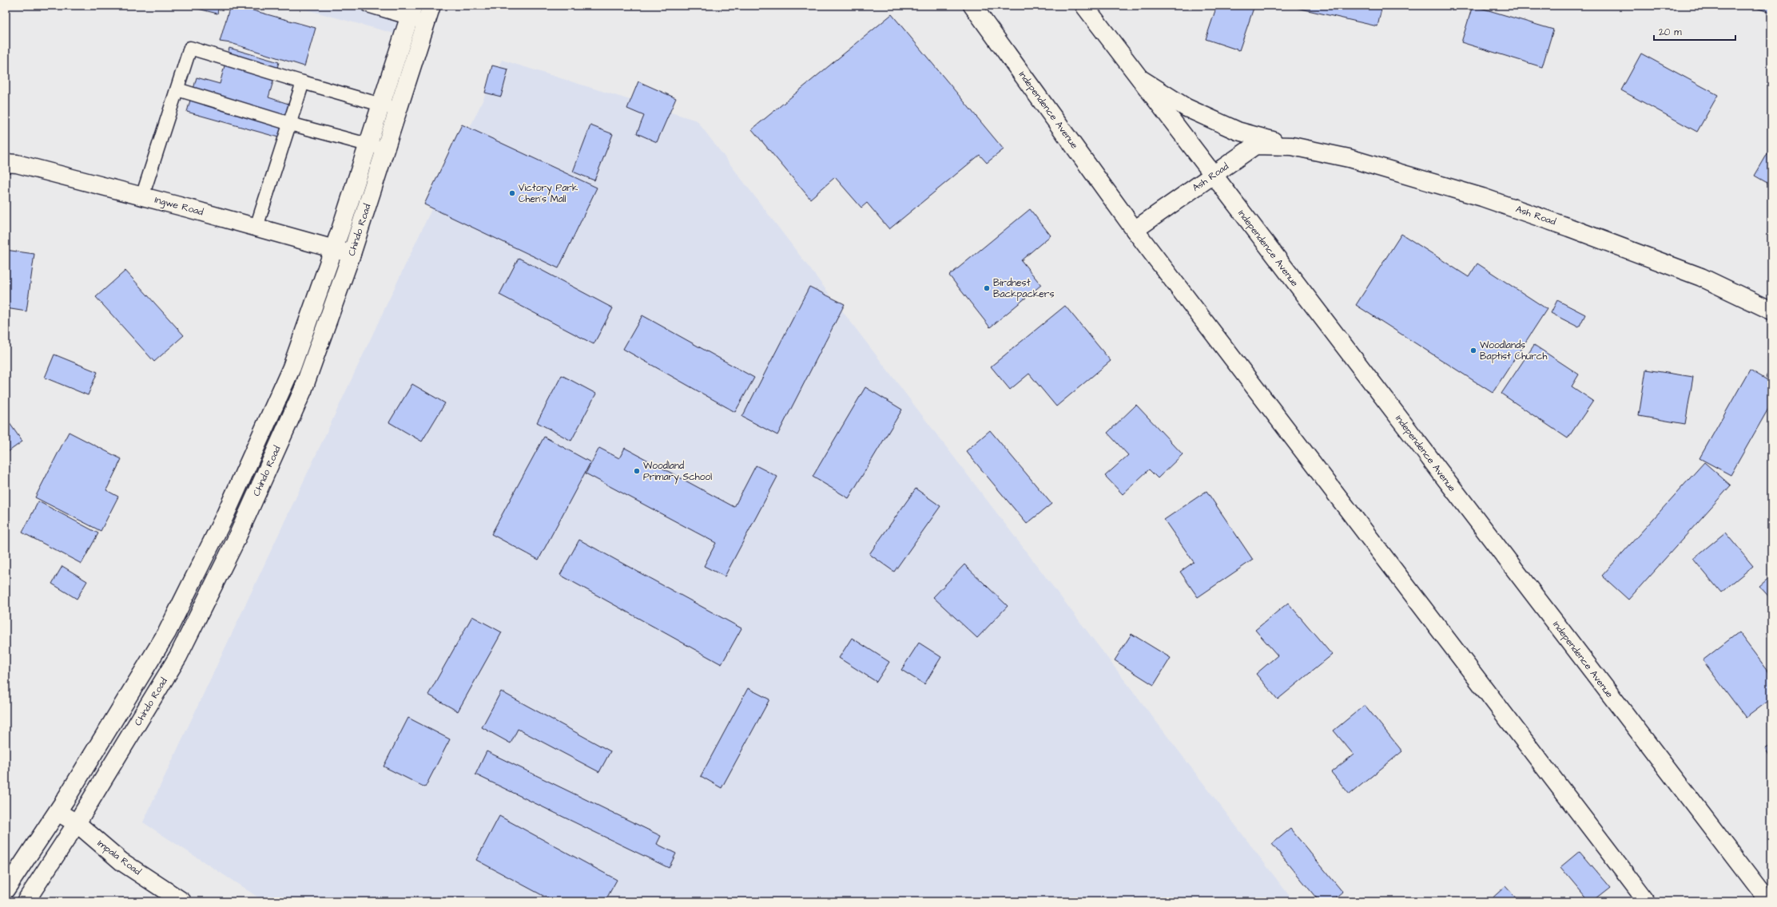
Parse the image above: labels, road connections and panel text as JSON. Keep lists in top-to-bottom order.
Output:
{
  "streets": {
    "main road": [
      "Independence Avenue",
      "Ash Road",
      "Ingwe Road",
      "Chindo Road",
      "Impala Road"
    ]
  },
  "crossings": [
    ["Independence Avenue", "Ash Road"],
    ["Ingwe Road", "Chindo Road"],
    ["Chindo Road", "Impala Road"]
  ],
  "places": [
    "Victory Park Chen's Mall",
    "Birdnest Backpackers",
    "Woodlands Baptist Church",
    "Woodland Primary School"
  ],
  "scale_bar": "20 m"
}
